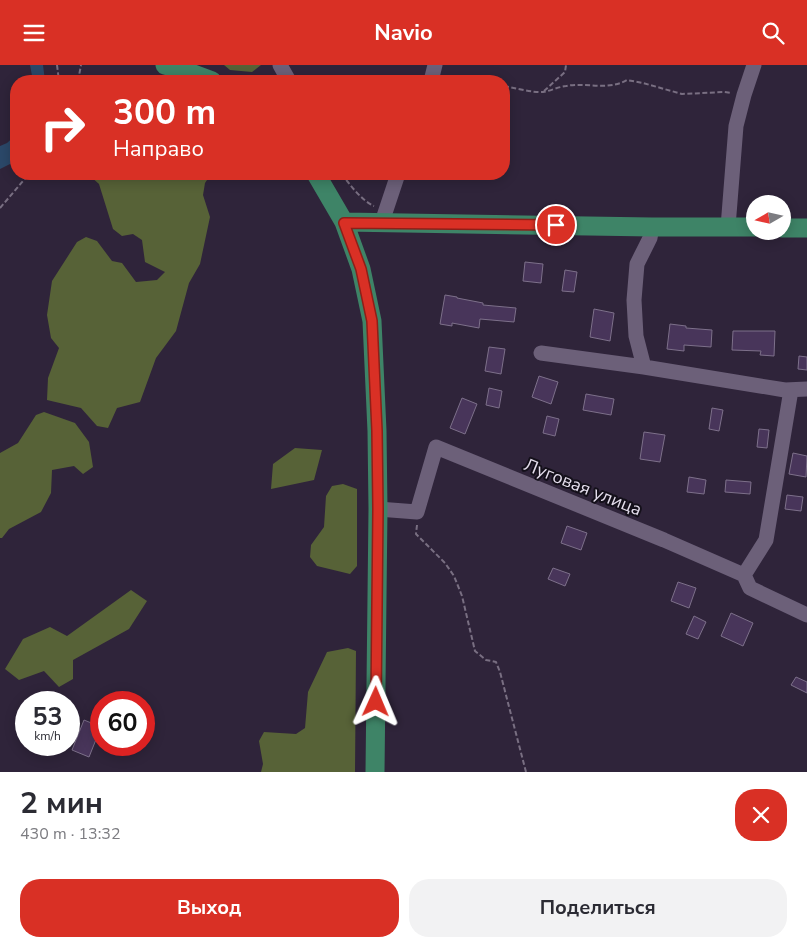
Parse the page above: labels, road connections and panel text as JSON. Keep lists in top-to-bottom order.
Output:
{
  "streets": {
    "street": ["Луговая улица"]
  },
  "north": "left",
  "page": {
    "header": "Navio",
    "turn": ["300 m", "Направо"],
    "speed": "53 km/h",
    "limit": "60",
    "heading": ["2 мин", "430 m · 13:32"],
    "buttons": ["Выход", "Поделиться"]
  }
}
